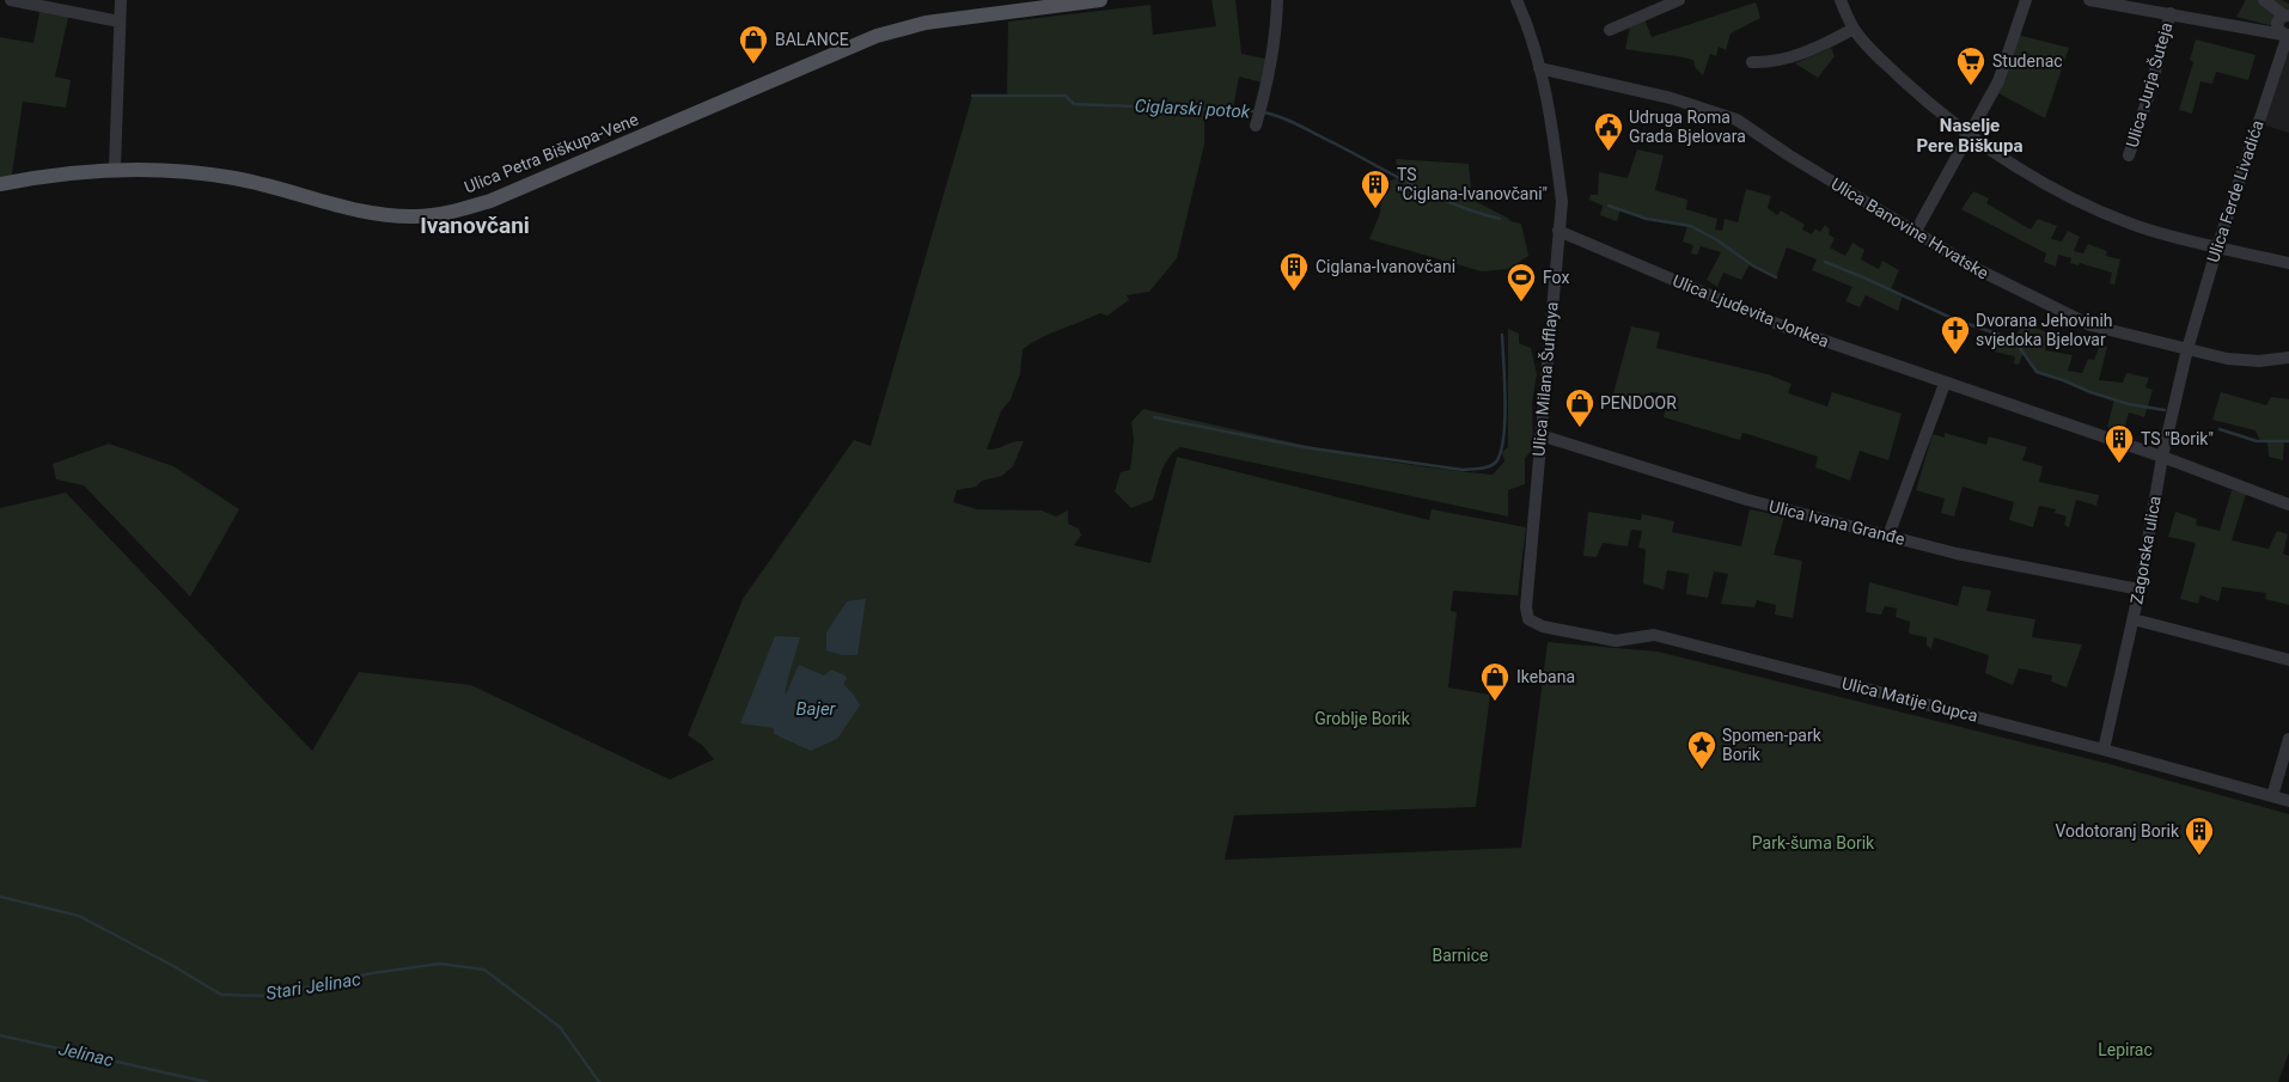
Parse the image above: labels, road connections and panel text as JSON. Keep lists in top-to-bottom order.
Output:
{
  "streets": {
    "main road": ["Ulica Petra Biškupa-Vene"],
    "street": [
      "Ulica Jurja Šuteja",
      "Ulica Ferde Livadića",
      "Ulica Banovine Hrvatske",
      "Ulica Ljudevita Jonkea",
      "Ulica Milana Šufflaya",
      "Ulica Ivana Granđe",
      "Zagorska ulica",
      "Ulica Matije Gupca"
    ]
  },
  "crossings": [
    ["Ulica Ferde Livadića", "Ulica Banovine Hrvatske"],
    ["Ulica Ferde Livadića", "Zagorska ulica"],
    ["Ulica Banovine Hrvatske", "Ulica Milana Šufflaya"],
    ["Ulica Banovine Hrvatske", "Zagorska ulica"],
    ["Ulica Ljudevita Jonkea", "Ulica Milana Šufflaya"],
    ["Ulica Ljudevita Jonkea", "Zagorska ulica"],
    ["Ulica Milana Šufflaya", "Ulica Ivana Granđe"],
    ["Ulica Milana Šufflaya", "Ulica Matije Gupca"],
    ["Ulica Ivana Granđe", "Zagorska ulica"],
    ["Zagorska ulica", "Ulica Matije Gupca"]
  ],
  "districts": ["Naselje Pere Biškupa", "Ivanovčani"],
  "water": [
    "Ciglarski potok",
    "Bajer",
    "Stari Jelinac",
    "Jelinac"
  ],
  "parks": [
    "Groblje Borik",
    "Park-šuma Borik",
    "Barnice",
    "Lepirac"
  ],
  "places": {
    "shop": ["BALANCE", "PENDOOR", "Ikebana"],
    "supermarket": ["Studenac"],
    "public building": ["Udruga Roma Grada Bjelovara"],
    "building": [
      "TS \"Ciglana-Ivanovčani\"",
      "Ciglana-Ivanovčani",
      "TS \"Borik\"",
      "Vodotoranj Borik"
    ],
    "sports": ["Fox"],
    "church": ["Dvorana Jehovinih svjedoka Bjelovar"],
    "place": ["Spomen-park Borik"]
  }
}
